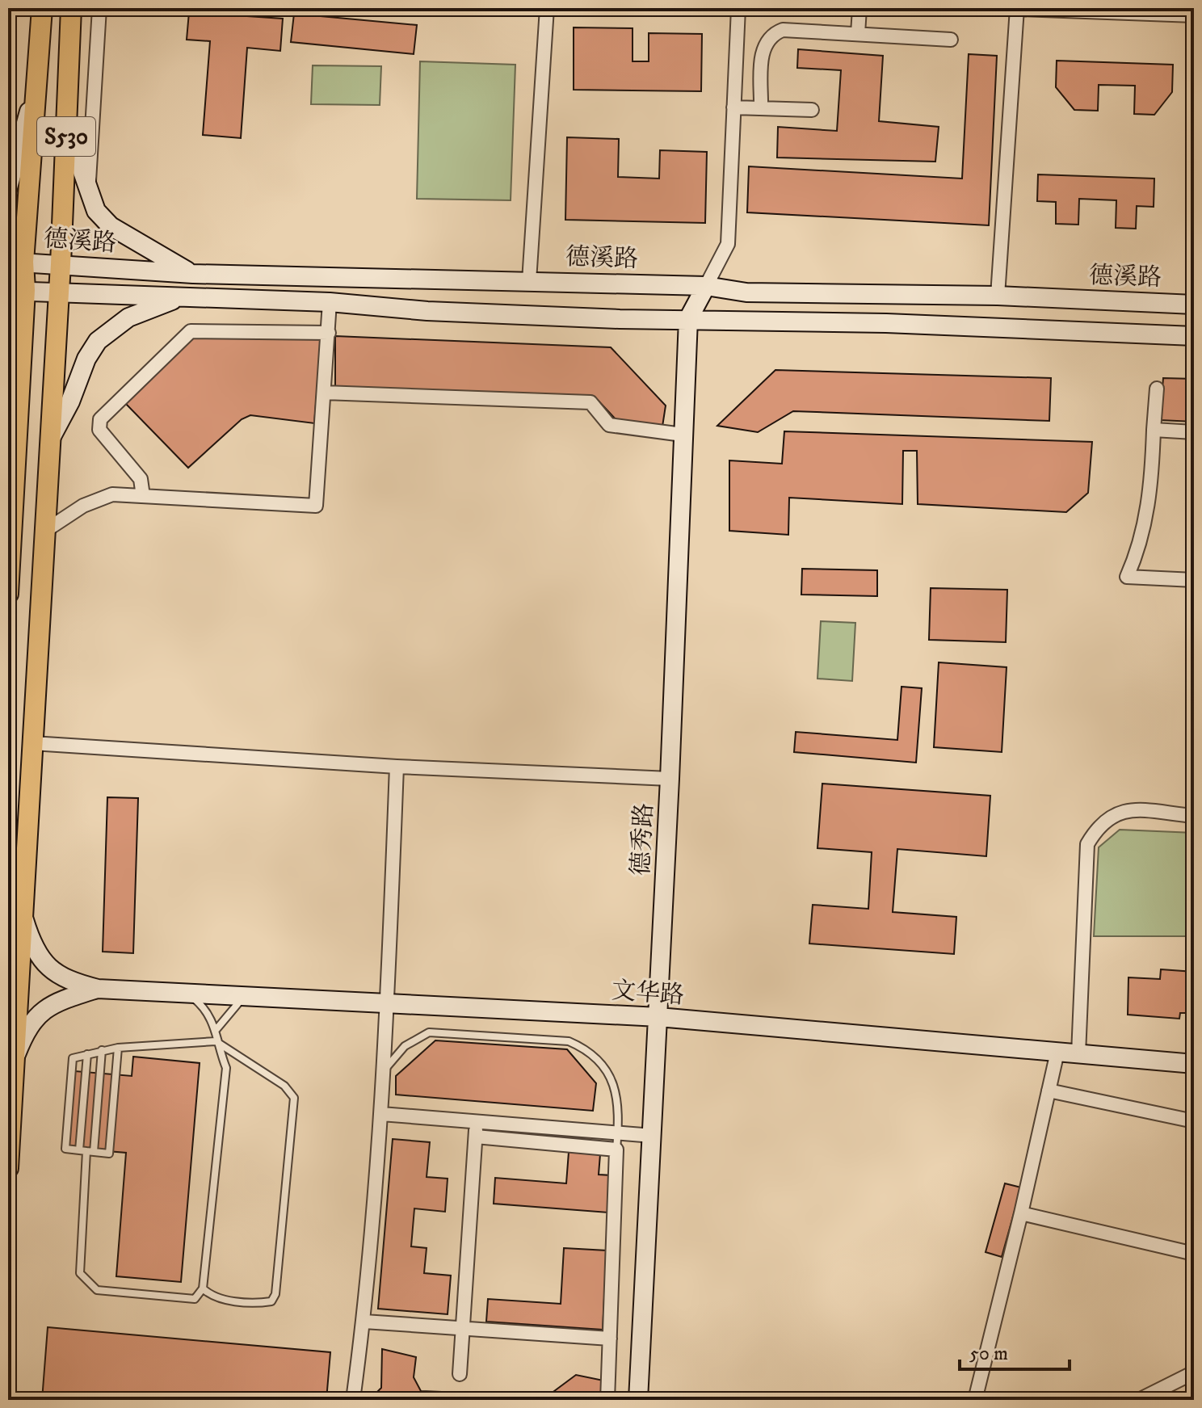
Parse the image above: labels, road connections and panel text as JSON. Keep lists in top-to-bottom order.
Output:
{
  "streets": {
    "main road": [
      "S530",
      "德溪路",
      "德秀路",
      "文华路"
    ]
  },
  "crossings": [
    ["S530", "德溪路"],
    ["德溪路", "德秀路"],
    ["德秀路", "文华路"]
  ],
  "scale_bar": "50 m"
}
